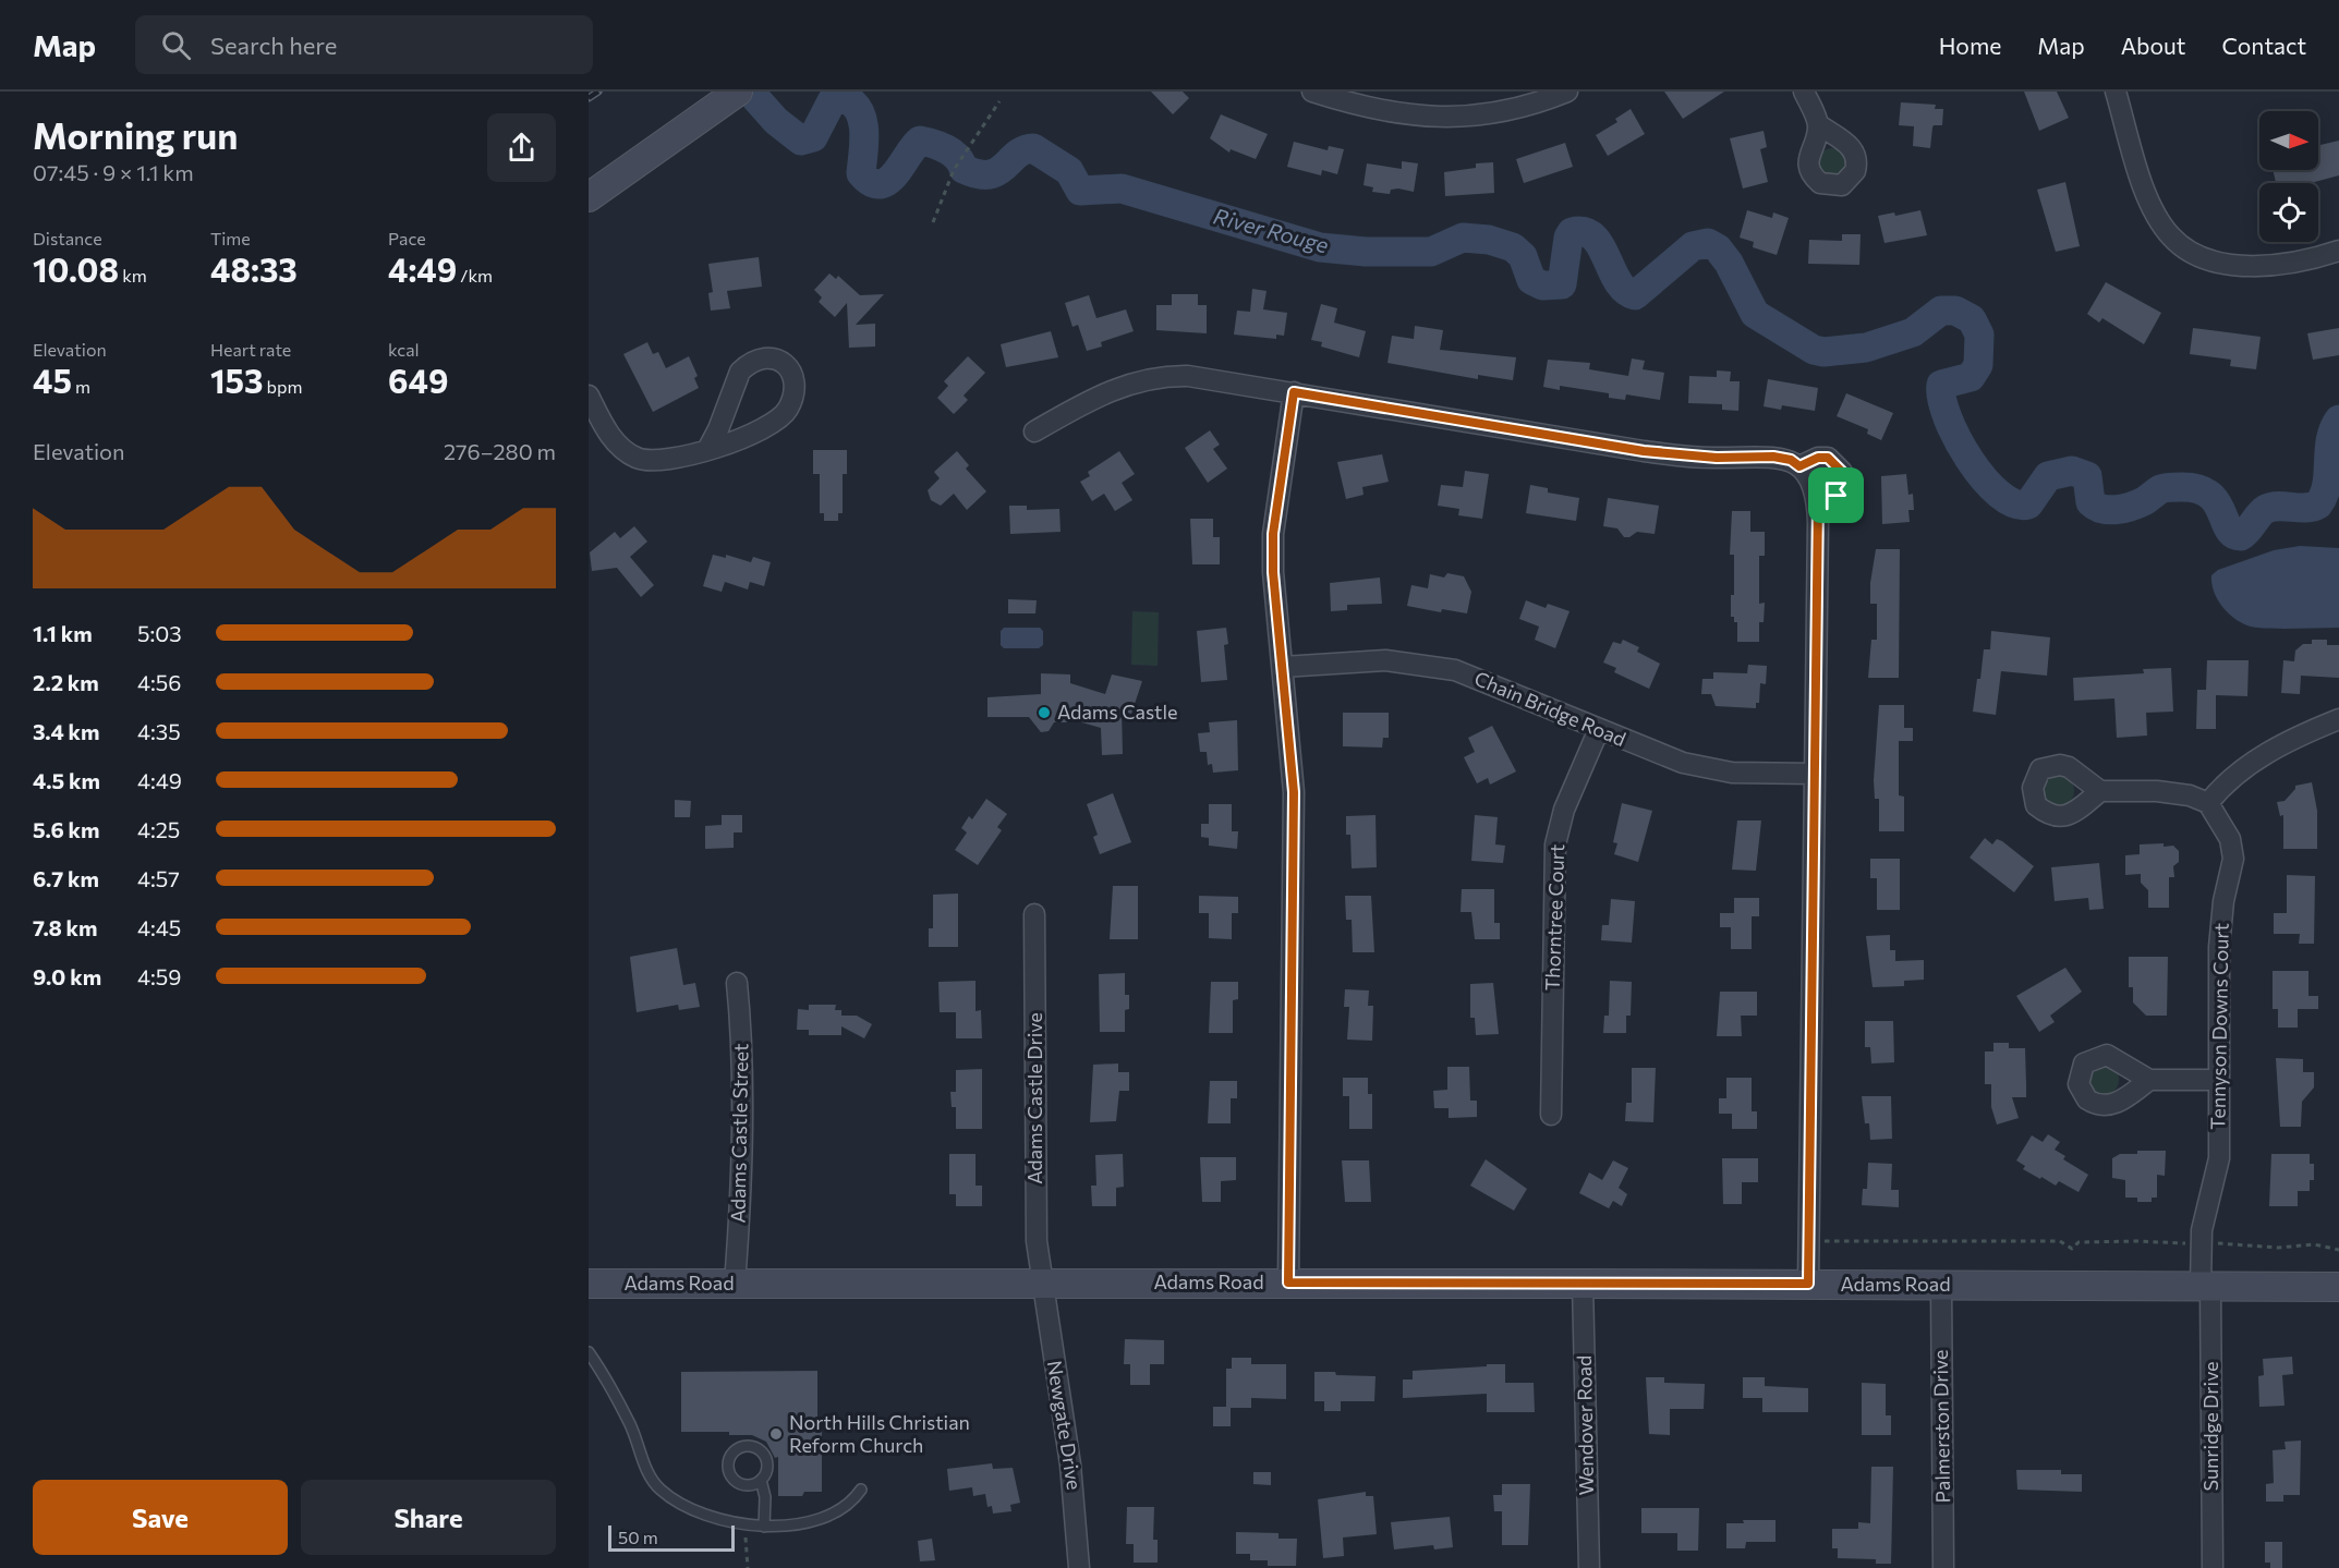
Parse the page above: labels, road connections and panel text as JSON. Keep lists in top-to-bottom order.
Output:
{
  "streets": {
    "street": [
      "Chain Bridge Road",
      "Thorntree Court",
      "Tennyson Downs Court",
      "Adams Castle Drive",
      "Adams Castle Street",
      "Adams Road",
      "Newgate Drive",
      "Wendover Road",
      "Palmerston Drive",
      "Sunridge Drive"
    ]
  },
  "crossings": [
    ["Chain Bridge Road", "Thorntree Court"],
    ["Tennyson Downs Court", "Adams Road"],
    ["Tennyson Downs Court", "Sunridge Drive"],
    ["Adams Castle Drive", "Adams Road"],
    ["Adams Castle Drive", "Newgate Drive"],
    ["Adams Castle Street", "Adams Road"],
    ["Adams Road", "Newgate Drive"],
    ["Adams Road", "Wendover Road"],
    ["Adams Road", "Palmerston Drive"],
    ["Adams Road", "Sunridge Drive"]
  ],
  "water": ["River Rouge"],
  "places": ["Adams Castle", "North Hills Christian Reform Church"],
  "scale_bar": "50 m",
  "north": "right",
  "page": {
    "header": "Map",
    "search": "Search here",
    "nav": [
      "Home",
      "Map",
      "About",
      "Contact"
    ],
    "heading": ["Morning run", "07:45 · 9 × 1.1 km"],
    "stats": [
      ["Distance", "10.08 km"],
      ["Time", "48:33"],
      ["Pace", "4:49 /km"],
      ["Elevation", "45 m"],
      ["Heart rate", "153 bpm"],
      ["kcal", "649"]
    ],
    "chart": ["Elevation", "276–280 m"],
    "list": [
      {
        "name": "1.1 km",
        "note": "5:03"
      },
      {
        "name": "2.2 km",
        "note": "4:56"
      },
      {
        "name": "3.4 km",
        "note": "4:35"
      },
      {
        "name": "4.5 km",
        "note": "4:49"
      },
      {
        "name": "5.6 km",
        "note": "4:25"
      },
      {
        "name": "6.7 km",
        "note": "4:57"
      },
      {
        "name": "7.8 km",
        "note": "4:45"
      },
      {
        "name": "9.0 km",
        "note": "4:59"
      }
    ],
    "buttons": ["Save", "Share"],
    "scale": "50 m"
  }
}
